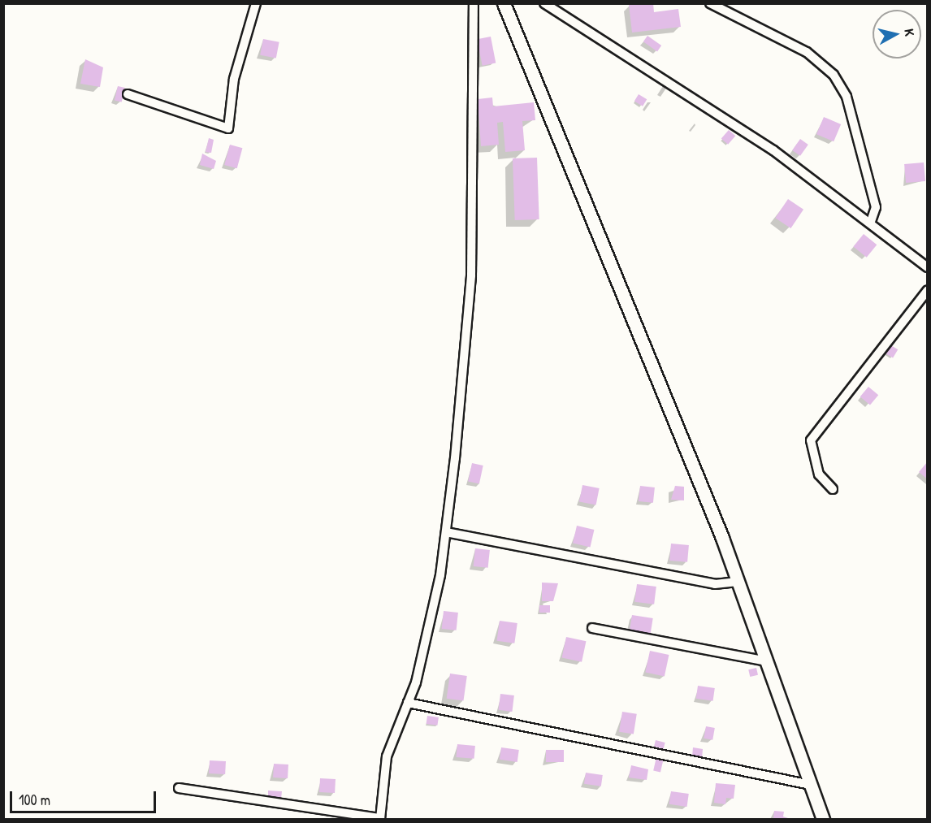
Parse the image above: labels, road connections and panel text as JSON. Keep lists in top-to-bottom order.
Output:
{
  "scale_bar": "100 m",
  "north": "right"
}
